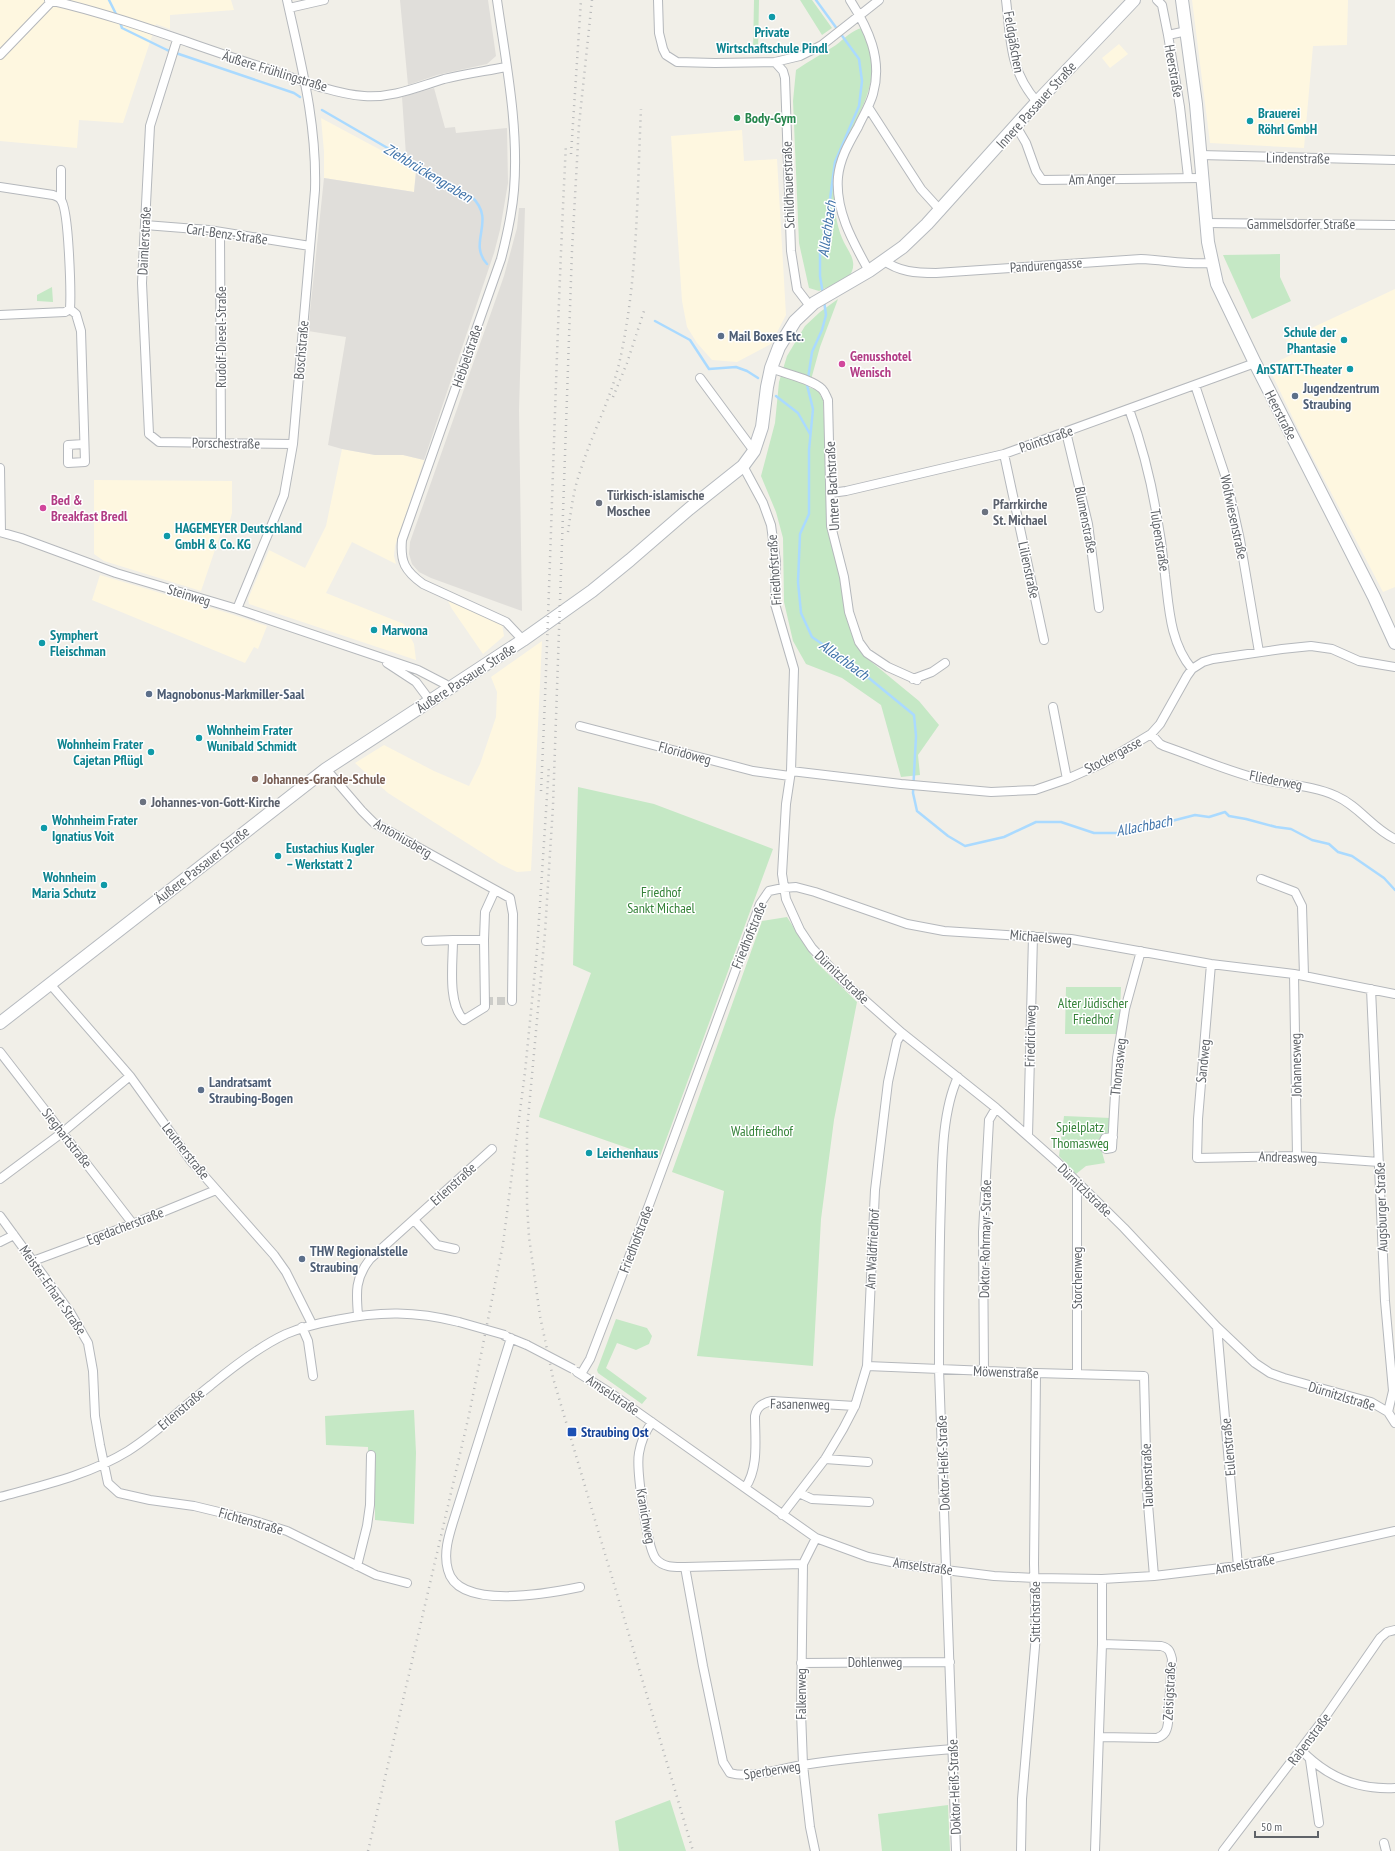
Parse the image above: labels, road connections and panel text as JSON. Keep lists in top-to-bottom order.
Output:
{
  "streets": {
    "main road": ["Heerstraße", "Innere Passauer Straße", "Äußere Passauer Straße"],
    "street": [
      "Feldgäßchen",
      "Äußere Frühlingstraße",
      "Lindenstraße",
      "Am Anger",
      "Schildhauerstraße",
      "Gammelsdorfer Straße",
      "Carl-Benz-Straße",
      "Daimlerstraße",
      "Pandurengasse",
      "Rudolf-Diesel-Straße",
      "Boschstraße",
      "Hebbelstraße",
      "Pointstraße",
      "Porschestraße",
      "Untere Bachstraße",
      "Wolfwiesenstraße",
      "Blumenstraße",
      "Tulpenstraße",
      "Friedhofstraße",
      "Lilienstraße",
      "Steinweg",
      "Floridoweg",
      "Stockergasse",
      "Fliederweg",
      "Antoniusberg",
      "Michaelsweg",
      "Dürnitzlstraße",
      "Friedrichweg",
      "Sandweg",
      "Johannesweg",
      "Thomasweg",
      "Sieghartstraße",
      "Leutnerstraße",
      "Andreasweg",
      "Erlenstraße",
      "Augsburger Straße",
      "Egedacherstraße",
      "Doktor-Rohrmayr-Straße",
      "Am Waldfriedhof",
      "Storchenweg",
      "Meister-Erhart-Straße",
      "Möwenstraße",
      "Amselstraße",
      "Fasanenweg",
      "Eulenstraße",
      "Doktor-Heiß-Straße",
      "Taubenstraße",
      "Kranichweg",
      "Fichtenstraße",
      "Sittichstraße",
      "Dohlenweg",
      "Zeisigstraße",
      "Falkenweg",
      "Rabenstraße",
      "Sperberweg"
    ]
  },
  "crossings": [
    ["Feldgäßchen", "Innere Passauer Straße"],
    ["Äußere Frühlingstraße", "Daimlerstraße"],
    ["Äußere Frühlingstraße", "Boschstraße"],
    ["Äußere Frühlingstraße", "Hebbelstraße"],
    ["Heerstraße", "Lindenstraße"],
    ["Heerstraße", "Am Anger"],
    ["Heerstraße", "Gammelsdorfer Straße"],
    ["Heerstraße", "Pandurengasse"],
    ["Heerstraße", "Pointstraße"],
    ["Innere Passauer Straße", "Am Anger"],
    ["Innere Passauer Straße", "Pandurengasse"],
    ["Innere Passauer Straße", "Äußere Passauer Straße"],
    ["Schildhauerstraße", "Äußere Passauer Straße"],
    ["Carl-Benz-Straße", "Daimlerstraße"],
    ["Carl-Benz-Straße", "Rudolf-Diesel-Straße"],
    ["Carl-Benz-Straße", "Boschstraße"],
    ["Daimlerstraße", "Porschestraße"],
    ["Rudolf-Diesel-Straße", "Porschestraße"],
    ["Boschstraße", "Porschestraße"],
    ["Boschstraße", "Steinweg"],
    ["Hebbelstraße", "Äußere Passauer Straße"],
    ["Pointstraße", "Untere Bachstraße"],
    ["Pointstraße", "Wolfwiesenstraße"],
    ["Pointstraße", "Blumenstraße"],
    ["Pointstraße", "Tulpenstraße"],
    ["Pointstraße", "Lilienstraße"],
    ["Untere Bachstraße", "Äußere Passauer Straße"],
    ["Tulpenstraße", "Stockergasse"],
    ["Friedhofstraße", "Äußere Passauer Straße"],
    ["Friedhofstraße", "Floridoweg"],
    ["Friedhofstraße", "Stockergasse"],
    ["Friedhofstraße", "Michaelsweg"],
    ["Friedhofstraße", "Dürnitzlstraße"],
    ["Friedhofstraße", "Amselstraße"],
    ["Steinweg", "Äußere Passauer Straße"],
    ["Äußere Passauer Straße", "Antoniusberg"],
    ["Äußere Passauer Straße", "Leutnerstraße"],
    ["Floridoweg", "Stockergasse"],
    ["Stockergasse", "Fliederweg"],
    ["Michaelsweg", "Dürnitzlstraße"],
    ["Michaelsweg", "Friedrichweg"],
    ["Michaelsweg", "Sandweg"],
    ["Michaelsweg", "Johannesweg"],
    ["Michaelsweg", "Thomasweg"],
    ["Michaelsweg", "Augsburger Straße"],
    ["Dürnitzlstraße", "Friedrichweg"],
    ["Dürnitzlstraße", "Augsburger Straße"],
    ["Dürnitzlstraße", "Doktor-Rohrmayr-Straße"],
    ["Dürnitzlstraße", "Am Waldfriedhof"],
    ["Dürnitzlstraße", "Storchenweg"],
    ["Dürnitzlstraße", "Eulenstraße"],
    ["Dürnitzlstraße", "Doktor-Heiß-Straße"],
    ["Sandweg", "Andreasweg"],
    ["Johannesweg", "Andreasweg"],
    ["Sieghartstraße", "Egedacherstraße"],
    ["Leutnerstraße", "Erlenstraße"],
    ["Leutnerstraße", "Egedacherstraße"],
    ["Andreasweg", "Augsburger Straße"],
    ["Erlenstraße", "Meister-Erhart-Straße"],
    ["Erlenstraße", "Amselstraße"],
    ["Erlenstraße", "Fichtenstraße"],
    ["Egedacherstraße", "Meister-Erhart-Straße"],
    ["Doktor-Rohrmayr-Straße", "Möwenstraße"],
    ["Am Waldfriedhof", "Möwenstraße"],
    ["Am Waldfriedhof", "Amselstraße"],
    ["Am Waldfriedhof", "Fasanenweg"],
    ["Storchenweg", "Möwenstraße"],
    ["Meister-Erhart-Straße", "Fichtenstraße"],
    ["Möwenstraße", "Doktor-Heiß-Straße"],
    ["Möwenstraße", "Taubenstraße"],
    ["Möwenstraße", "Sittichstraße"],
    ["Amselstraße", "Fasanenweg"],
    ["Amselstraße", "Eulenstraße"],
    ["Amselstraße", "Doktor-Heiß-Straße"],
    ["Amselstraße", "Taubenstraße"],
    ["Amselstraße", "Kranichweg"],
    ["Amselstraße", "Sittichstraße"],
    ["Amselstraße", "Falkenweg"],
    ["Doktor-Heiß-Straße", "Dohlenweg"],
    ["Doktor-Heiß-Straße", "Sperberweg"],
    ["Kranichweg", "Falkenweg"],
    ["Kranichweg", "Sperberweg"],
    ["Dohlenweg", "Falkenweg"],
    ["Falkenweg", "Sperberweg"]
  ],
  "water": ["Ziehbrückengraben", "Allachbach"],
  "parks": [
    "Friedhof Sankt Michael",
    "Alter Jüdischer Friedhof",
    "Spielplatz Thomasweg",
    "Waldfriedhof"
  ],
  "places": {
    "other": [
      "Private Wirtschaftschule Pindl",
      "Body-Gym",
      "Brauerei Röhrl GmbH",
      "Mail Boxes Etc.",
      "Schule der Phantasie",
      "Genusshotel Wenisch",
      "AnSTATT-Theater",
      "Jugendzentrum Straubing",
      "Türkisch-islamische Moschee",
      "Bed & Breakfast Bredl",
      "Pfarrkirche St. Michael",
      "HAGEMEYER Deutschland GmbH & Co. KG",
      "Marwona",
      "Symphert Fleischman",
      "Magnobonus-Markmiller-Saal",
      "Wohnheim Frater Wunibald Schmidt",
      "Wohnheim Frater Cajetan Pflügl",
      "Johannes-Grande-Schule",
      "Johannes-von-Gott-Kirche",
      "Wohnheim Frater Ignatius Voit",
      "Eustachius Kugler – Werkstatt 2",
      "Wohnheim Maria Schutz",
      "Landratsamt Straubing-Bogen",
      "Leichenhaus",
      "THW Regionalstelle Straubing"
    ],
    "transit": ["Straubing Ost"]
  },
  "scale_bar": "50 m"
}
